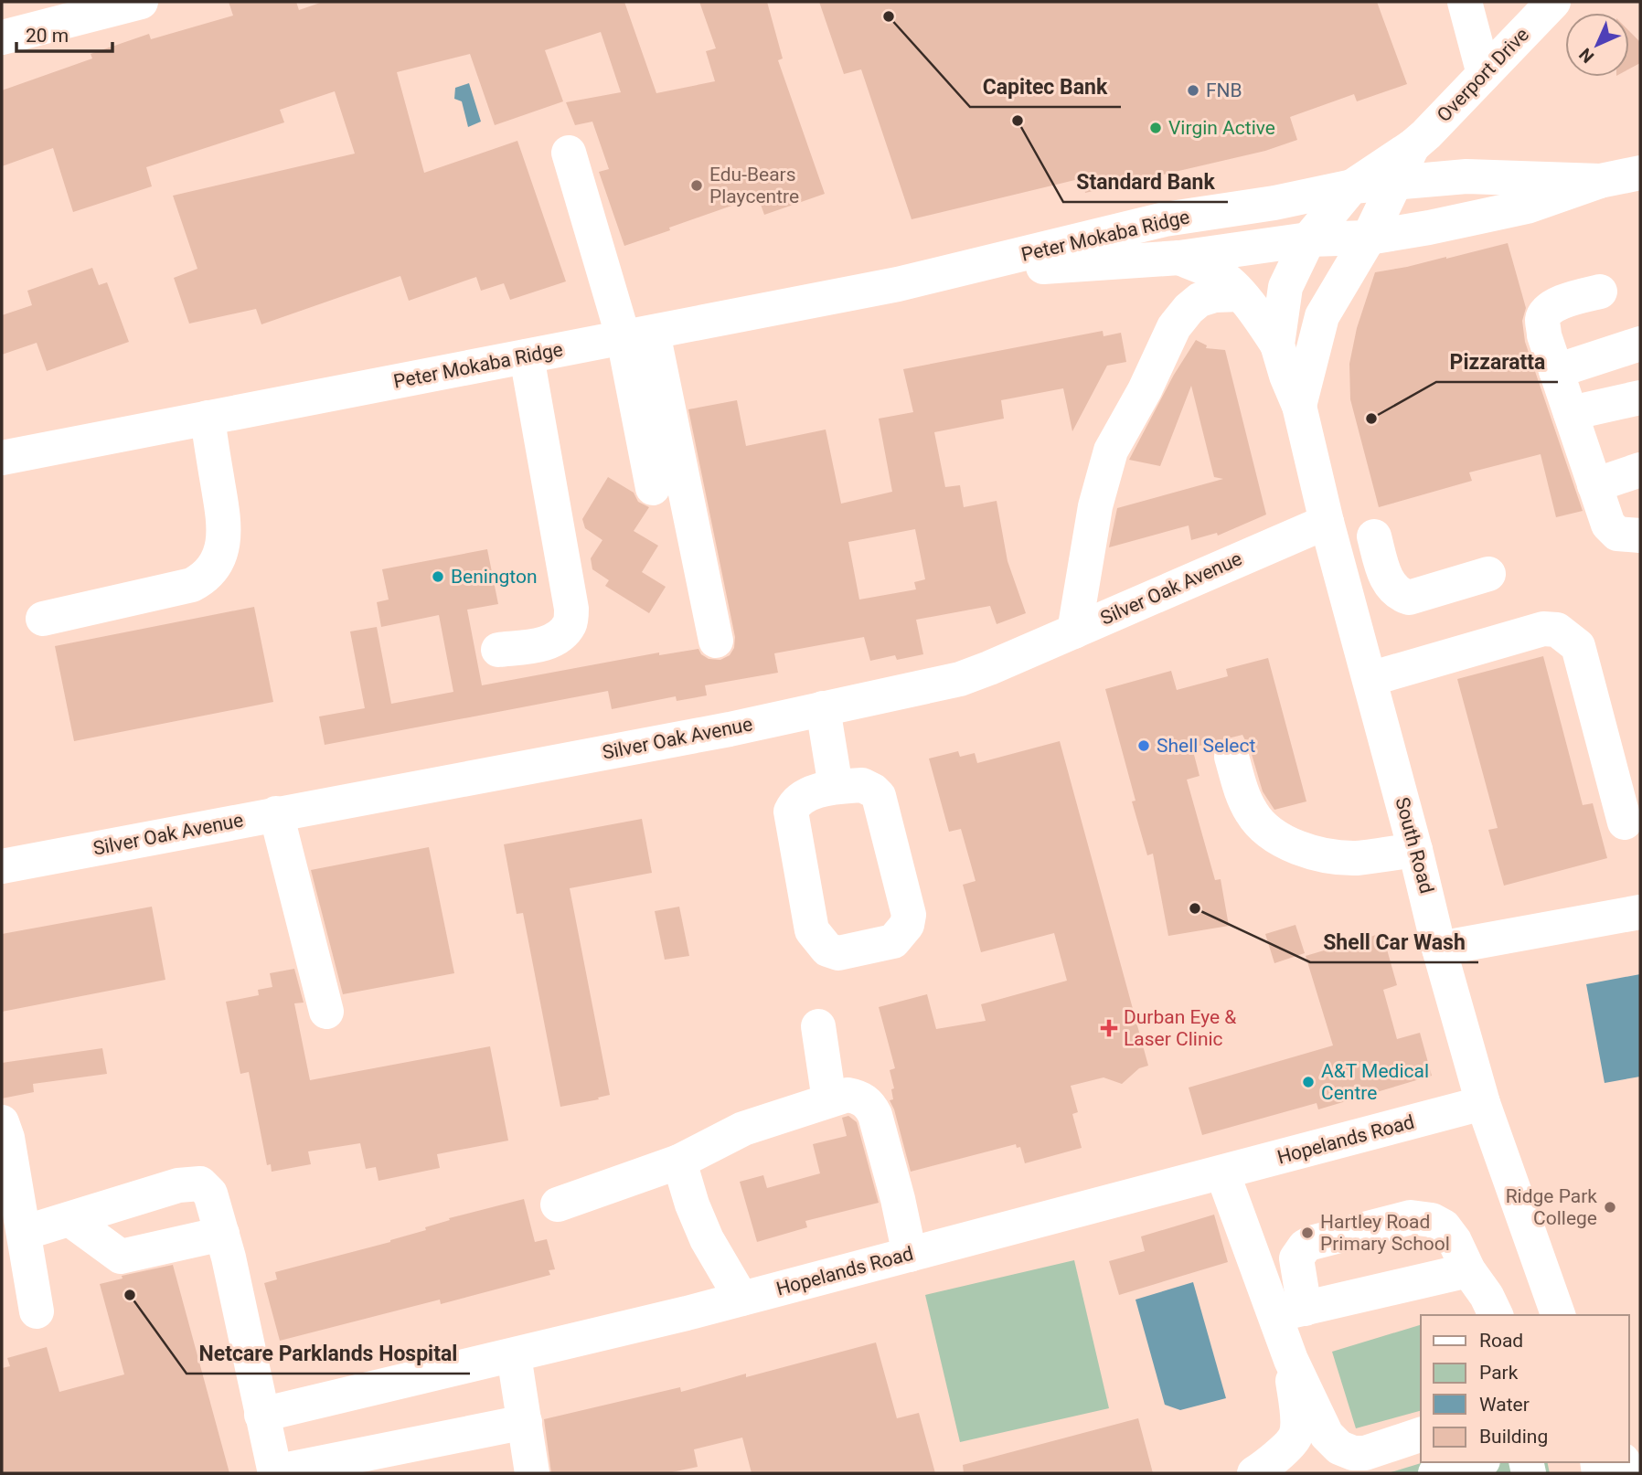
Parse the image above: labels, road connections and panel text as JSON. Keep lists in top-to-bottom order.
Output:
{
  "streets": {
    "street": [
      "Overport Drive",
      "Peter Mokaba Ridge",
      "Silver Oak Avenue",
      "South Road",
      "Hopelands Road"
    ]
  },
  "crossings": [
    ["Overport Drive", "Peter Mokaba Ridge"],
    ["Overport Drive", "South Road"],
    ["Peter Mokaba Ridge", "South Road"],
    ["Silver Oak Avenue", "South Road"],
    ["South Road", "Hopelands Road"]
  ],
  "places": {
    "other": [
      "Capitec Bank",
      "FNB",
      "Standard Bank",
      "Virgin Active",
      "Edu-Bears Playcentre",
      "Pizzaratta",
      "Benington",
      "Shell Select",
      "Shell Car Wash",
      "A&T Medical Centre",
      "Ridge Park College",
      "Hartley Road Primary School",
      "Netcare Parklands Hospital"
    ],
    "health": ["Durban Eye & Laser Clinic"]
  },
  "legend": [
    "Road",
    "Park",
    "Water",
    "Building"
  ],
  "scale_bar": "20 m",
  "north": "bottom left"
}
